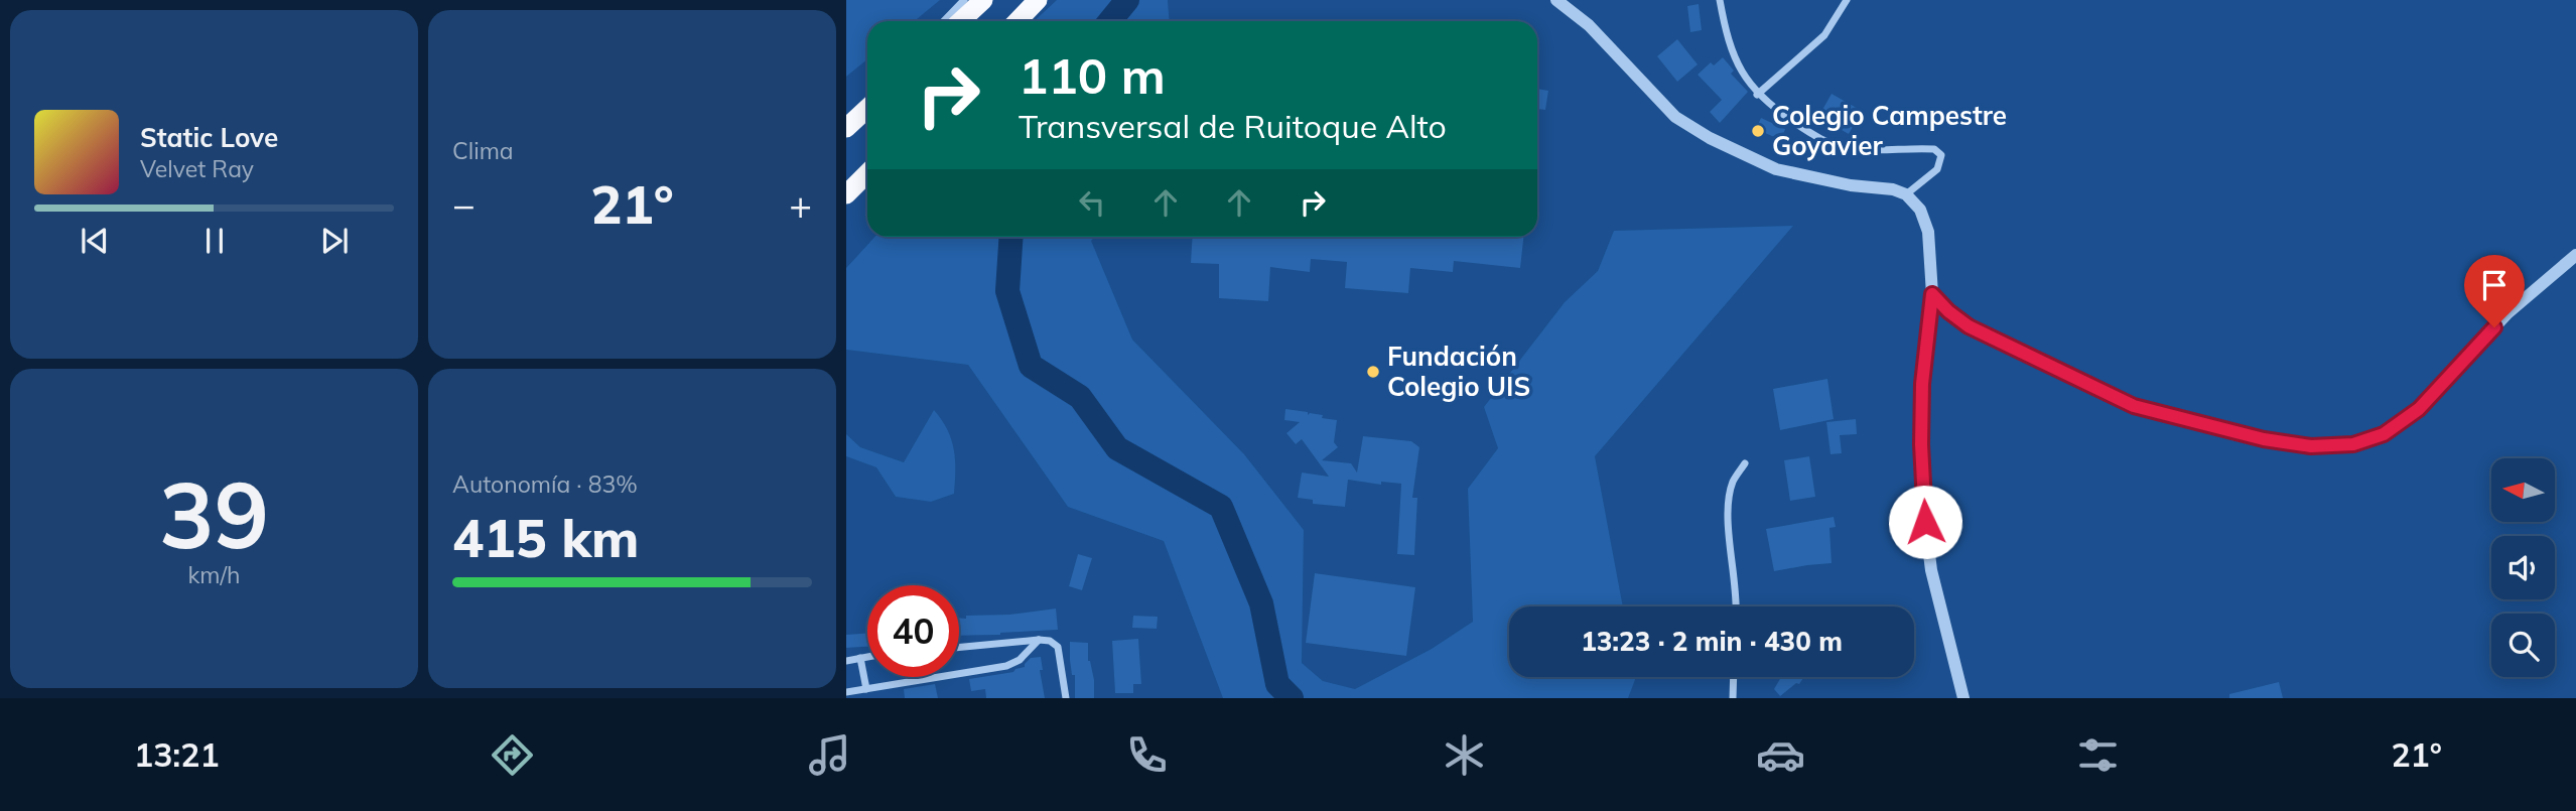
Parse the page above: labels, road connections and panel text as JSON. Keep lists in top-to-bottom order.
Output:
{
  "places": ["Colegio Campestre Goyavier", "Fundación Colegio UIS"],
  "north": "left",
  "page": {
    "tile": [
      "Clima",
      ["39", "km/h"],
      ["Autonomía · 83%", "415 km"]
    ],
    "turn": ["110 m", "Transversal de Ruitoque Alto"],
    "song": ["Static Love", "Velvet Ray"],
    "heat": ["−", "21°", "+"],
    "limit": "40",
    "trip": "13:23 · 2 min · 430 m",
    "tabs": ["13:21", "21°"]
  }
}
